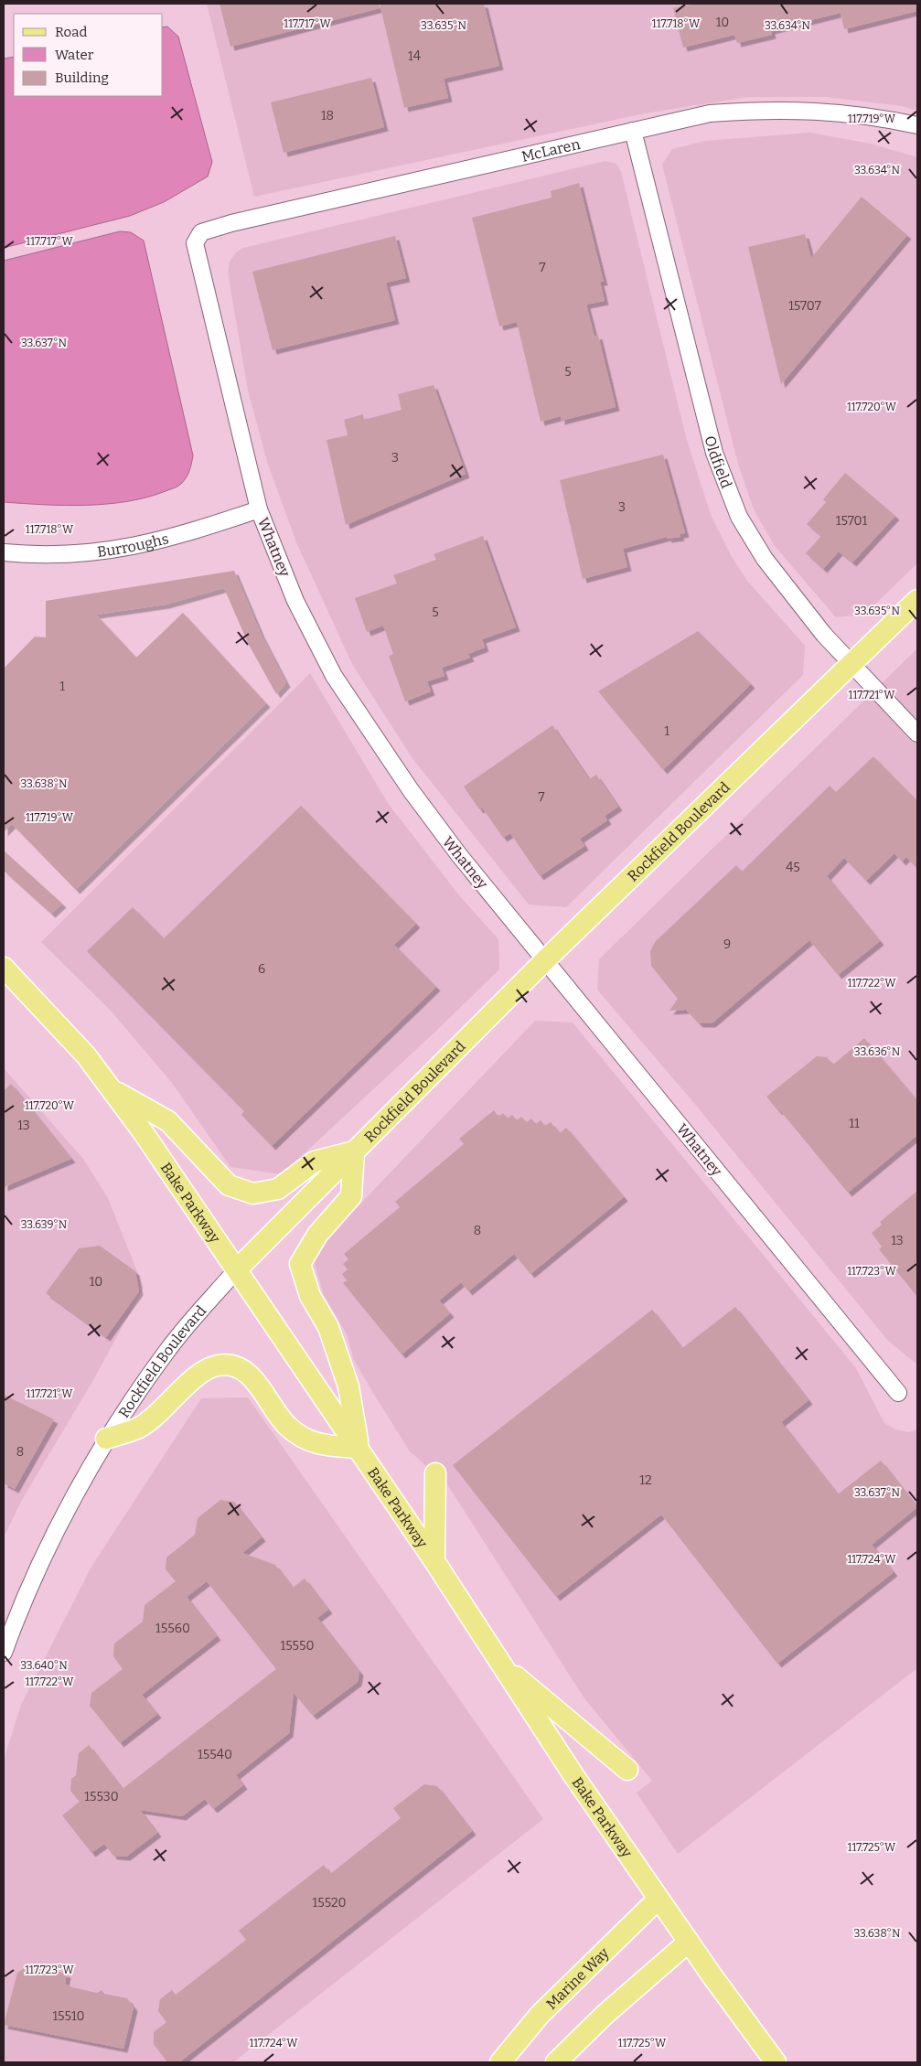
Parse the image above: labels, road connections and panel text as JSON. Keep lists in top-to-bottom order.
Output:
{
  "streets": {
    "main road": ["Rockfield Boulevard", "Bake Parkway", "Marine Way"],
    "street": [
      "McLaren",
      "Oldfield",
      "Burroughs",
      "Whatney"
    ]
  },
  "crossings": [
    ["McLaren", "Oldfield"],
    ["McLaren", "Whatney"],
    ["Oldfield", "Rockfield Boulevard"],
    ["Burroughs", "Whatney"],
    ["Whatney", "Rockfield Boulevard"],
    ["Rockfield Boulevard", "Bake Parkway"],
    ["Bake Parkway", "Marine Way"]
  ],
  "house_numbers": [
    "10",
    "14",
    "18",
    "7",
    "15707",
    "5",
    "3",
    "3",
    "15701",
    "5",
    "1",
    "1",
    "7",
    "45",
    "9",
    "6",
    "11",
    "13",
    "8",
    "13",
    "10",
    "8",
    "12",
    "15560",
    "15550",
    "15540",
    "15530",
    "15520",
    "15510"
  ],
  "legend": ["Road", "Water", "Building"],
  "coordinates": [
    "117.717°W",
    "117.718°W",
    "33.635°N",
    "33.634°N",
    "117.719°W",
    "33.637°N",
    "117.720°W",
    "117.721°W",
    "33.638°N",
    "117.722°W",
    "33.636°N",
    "33.639°N",
    "117.723°W",
    "117.724°W",
    "33.640°N",
    "117.725°W"
  ]
}
